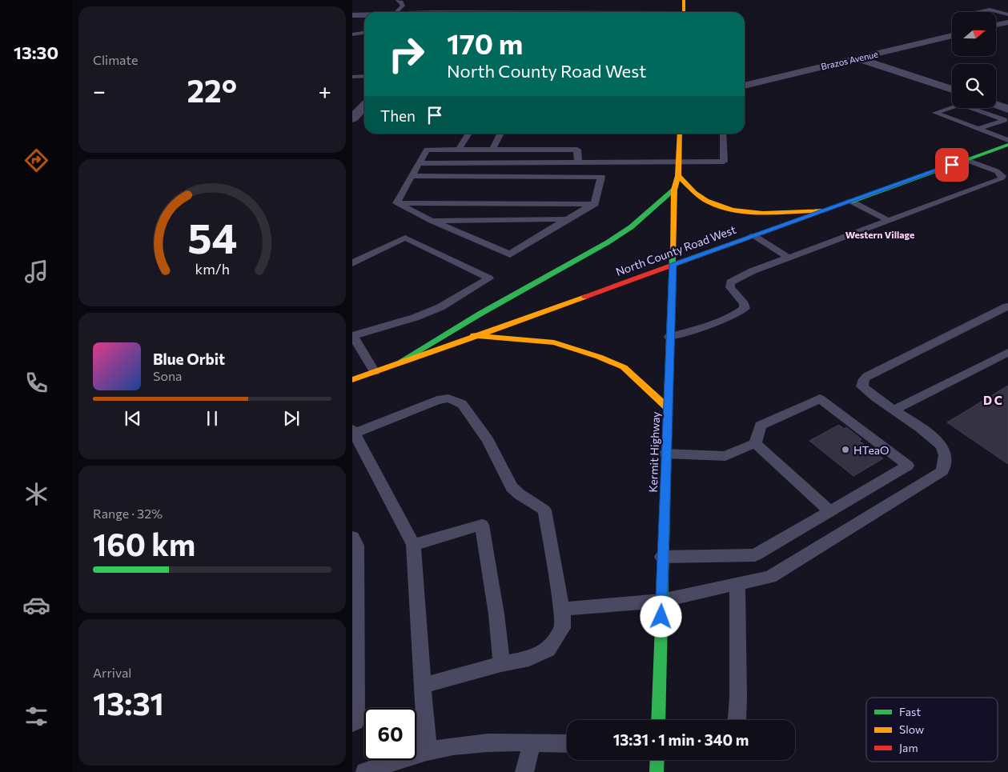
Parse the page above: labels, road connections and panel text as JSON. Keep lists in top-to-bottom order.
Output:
{
  "streets": {
    "main road": ["North County Road West", "Kermit Highway"],
    "street": ["Brazos Avenue"]
  },
  "crossings": [
    ["North County Road West", "Kermit Highway"]
  ],
  "districts": ["Western Village", "D C"],
  "places": ["HTeaO"],
  "legend": ["Fast", "Slow", "Jam"],
  "north": "right",
  "page": {
    "tabs": "13:30",
    "tile": [
      "Climate",
      ["Range · 32%", "160 km"],
      ["Arrival", "13:31"]
    ],
    "turn": ["170 m", "North County Road West"],
    "heat": ["−", "22°", "+"],
    "then": "Then",
    "song": ["Blue Orbit", "Sona"],
    "limit": "60",
    "trip": "13:31 · 1 min · 340 m",
    "gauge": ["54", "km/h"]
  }
}
